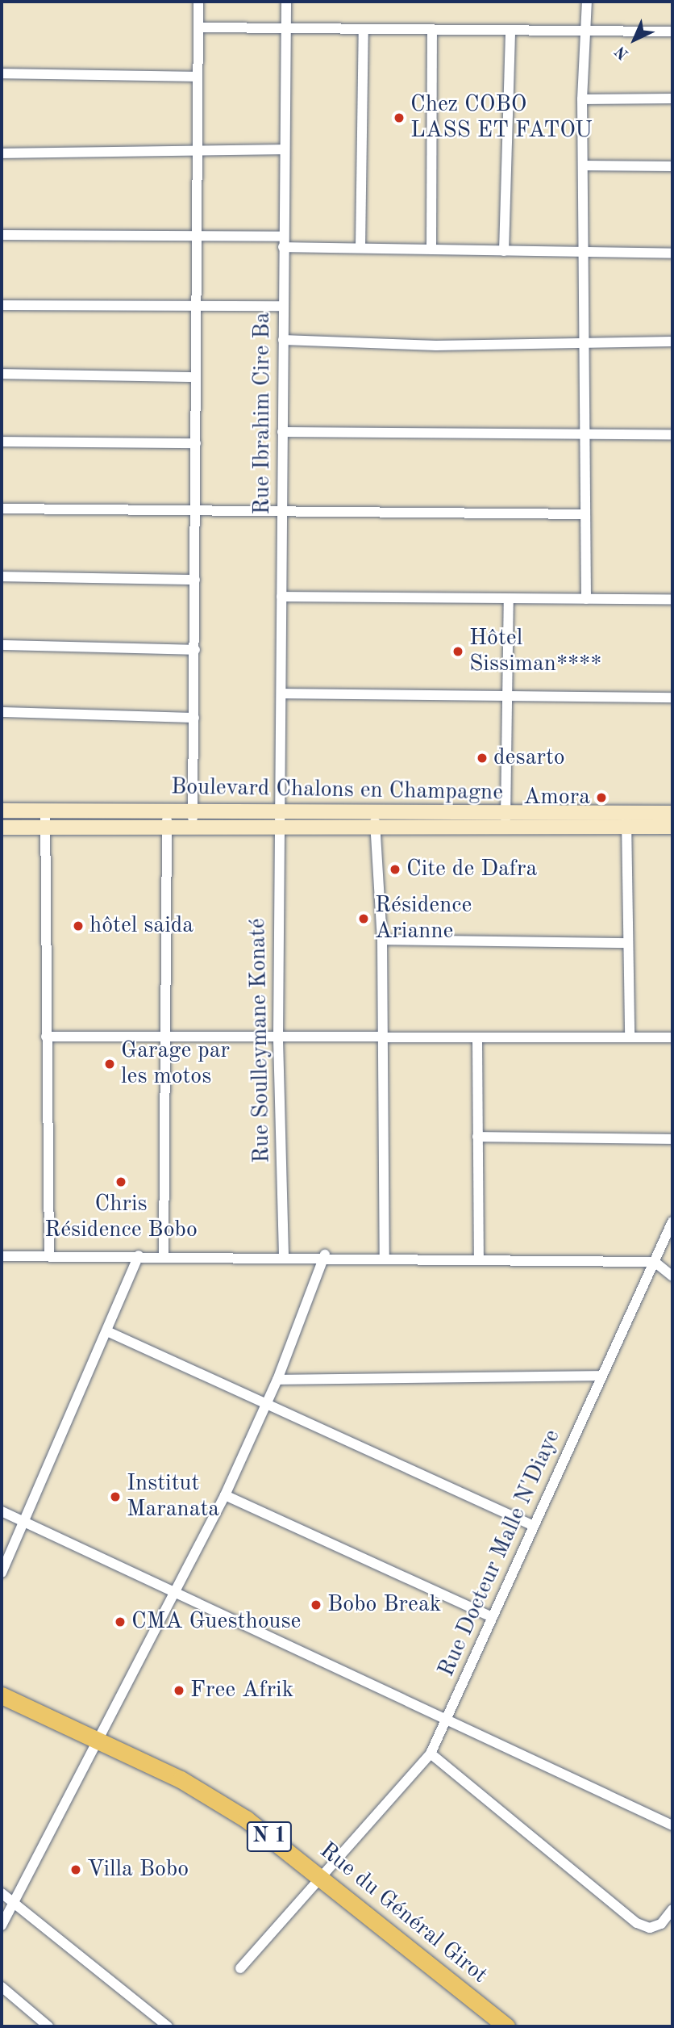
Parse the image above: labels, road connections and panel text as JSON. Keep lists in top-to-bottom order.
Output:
{
  "streets": {
    "highway": ["N 1", "Rue du Général Girot"],
    "main road": ["Boulevard Chalons en Champagne"],
    "street": ["Rue Ibrahim Cire Ba", "Rue Soulleymane Konaté", "Rue Docteur Malle N'Diaye"]
  },
  "crossings": [
    ["Rue Ibrahim Cire Ba", "Boulevard Chalons en Champagne"],
    ["Rue Ibrahim Cire Ba", "Rue Soulleymane Konaté"],
    ["Boulevard Chalons en Champagne", "Rue Soulleymane Konaté"],
    ["Rue Docteur Malle N'Diaye", "Rue du Général Girot"]
  ],
  "places": [
    "Chez COBO LASS ET FATOU",
    "Hôtel Sissiman****",
    "desarto",
    "Amora",
    "Cite de Dafra",
    "Résidence Arianne",
    "hôtel saida",
    "Garage par les motos",
    "Chris Résidence Bobo",
    "Institut Maranata",
    "Bobo Break",
    "CMA Guesthouse",
    "Free Afrik",
    "Villa Bobo"
  ],
  "north": "bottom left"
}
